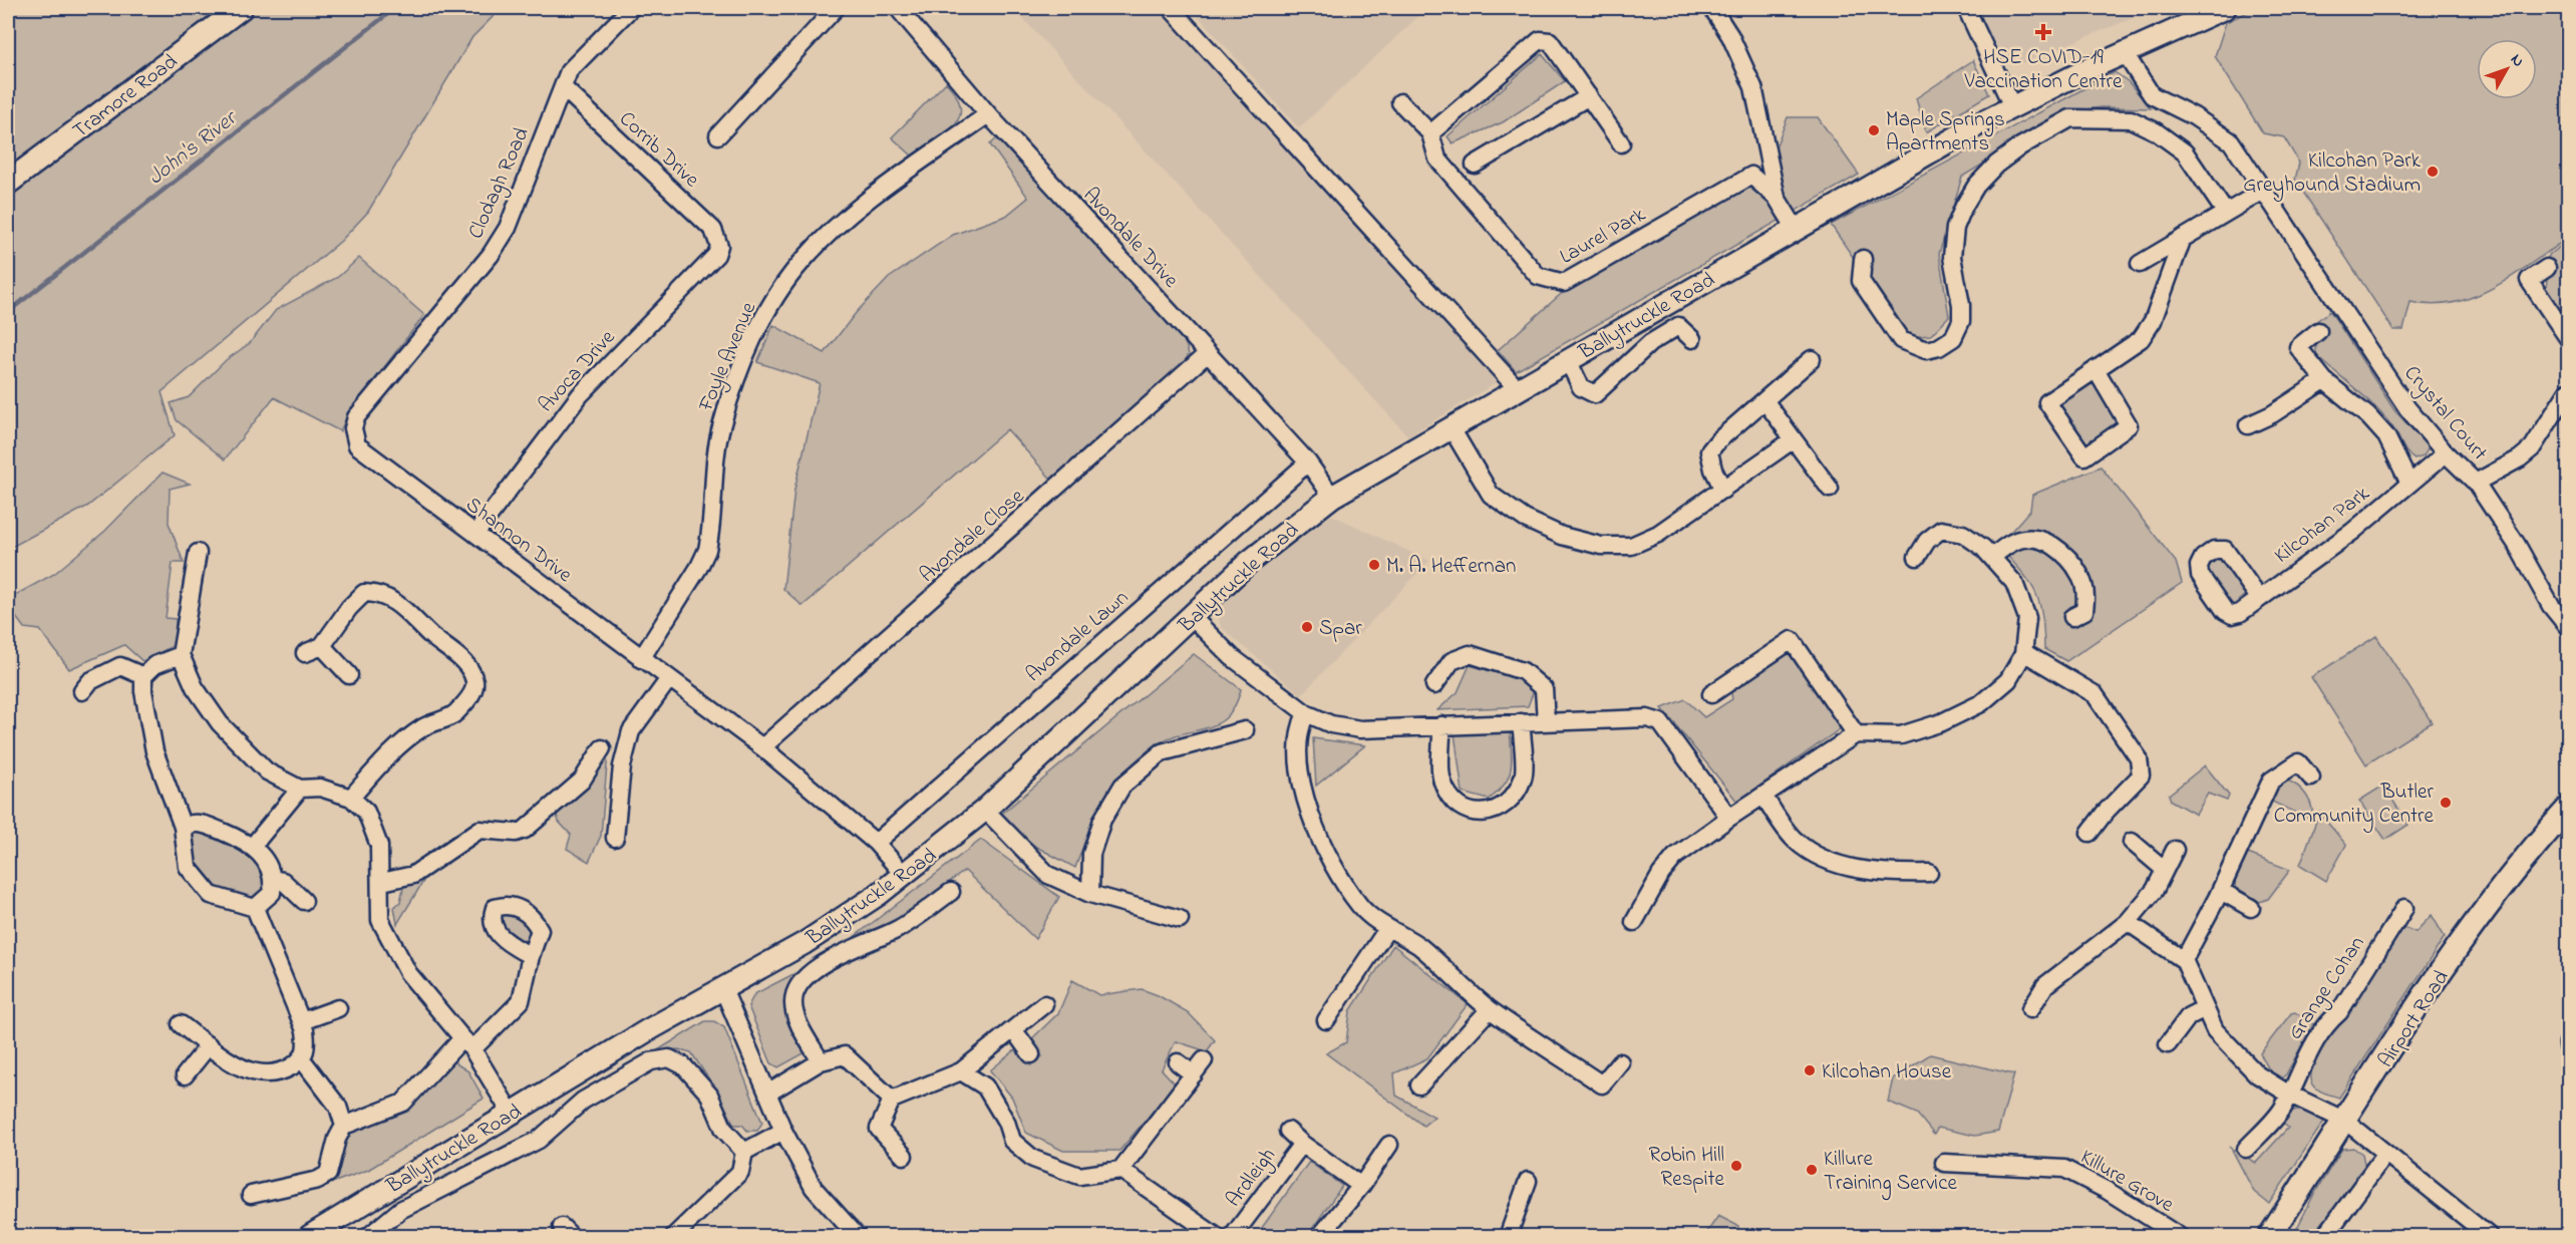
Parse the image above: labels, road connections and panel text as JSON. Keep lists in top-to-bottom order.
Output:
{
  "streets": {
    "main road": ["Tramore Road", "Airport Road"],
    "street": [
      "Corrib Drive",
      "Clodagh Road",
      "Laurel Park",
      "Avondale Drive",
      "Ballytruckle Road",
      "Foyle Avenue",
      "Avoca Drive",
      "Crystal Court",
      "Kilcohan Park",
      "Avondale Close",
      "Shannon Drive",
      "Avondale Lawn",
      "Grange Cohan",
      "Ardleigh",
      "Killure Grove"
    ]
  },
  "crossings": [
    ["Corrib Drive", "Clodagh Road"],
    ["Corrib Drive", "Avoca Drive"],
    ["Clodagh Road", "Shannon Drive"],
    ["Laurel Park", "Ballytruckle Road"],
    ["Avondale Drive", "Ballytruckle Road"],
    ["Avondale Drive", "Foyle Avenue"],
    ["Avondale Drive", "Avondale Close"],
    ["Avondale Drive", "Avondale Lawn"],
    ["Ballytruckle Road", "Crystal Court"],
    ["Ballytruckle Road", "Shannon Drive"],
    ["Foyle Avenue", "Shannon Drive"],
    ["Avoca Drive", "Shannon Drive"],
    ["Crystal Court", "Kilcohan Park"],
    ["Avondale Close", "Shannon Drive"],
    ["Shannon Drive", "Avondale Lawn"]
  ],
  "water": ["John's River"],
  "places": {
    "health": ["HSE COVID-19 Vaccination Centre"],
    "other": [
      "Maple Springs Apartments",
      "Kilcohan Park Greyhound Stadium",
      "M. A. Heffernan",
      "Spar",
      "Butler Community Centre",
      "Kilcohan House",
      "Robin Hill Respite",
      "Killure Training Service"
    ]
  },
  "north": "top right"
}
